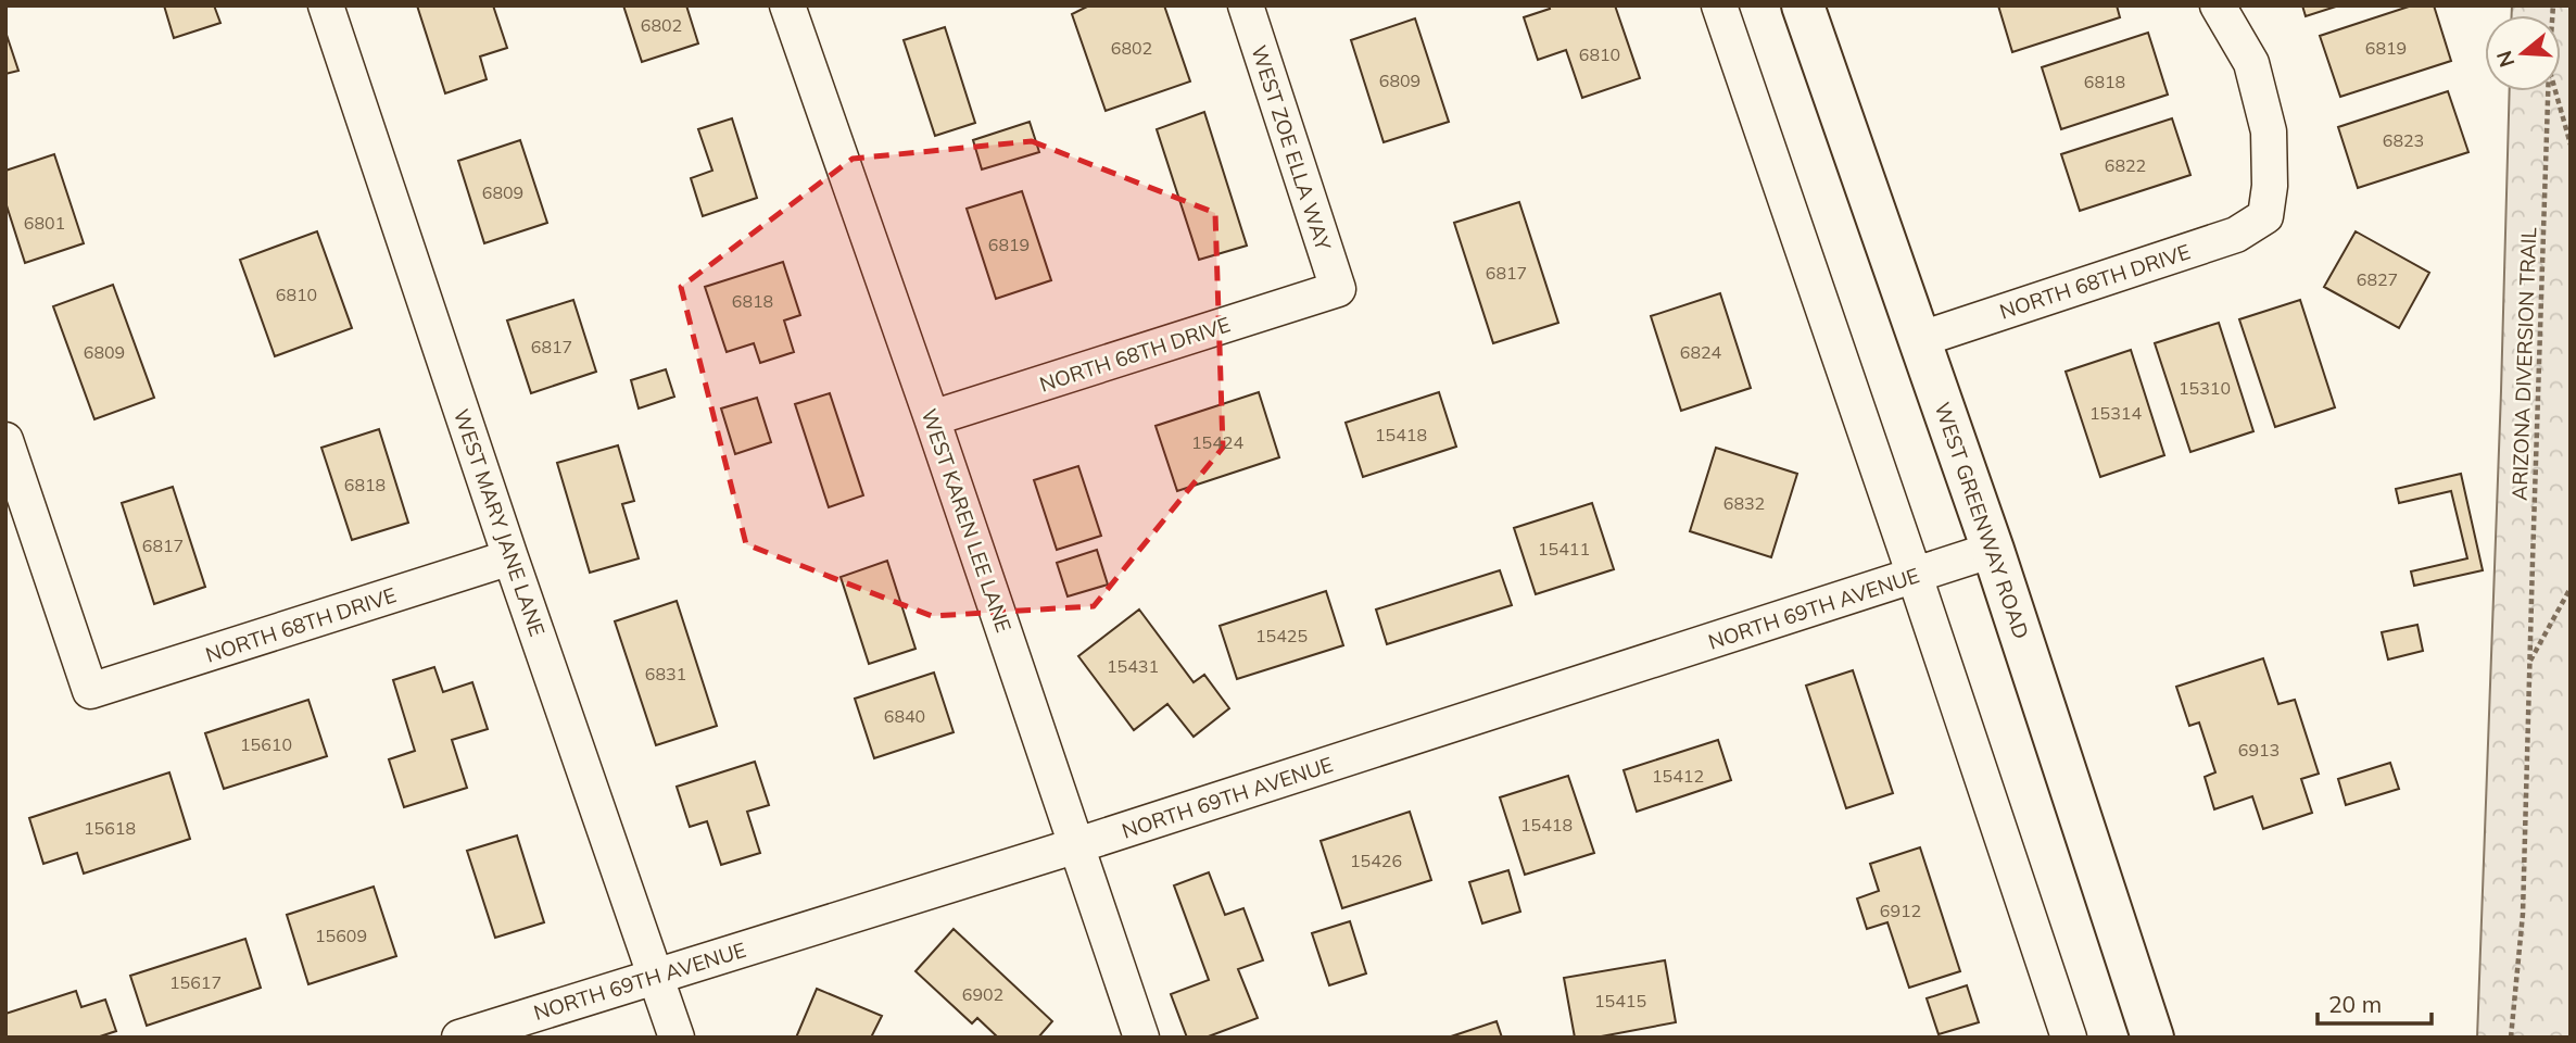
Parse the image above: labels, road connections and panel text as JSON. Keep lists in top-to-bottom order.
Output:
{
  "streets": {
    "street": [
      "WEST ZOE ELLA WAY",
      "NORTH 68TH DRIVE",
      "WEST KAREN LEE LANE",
      "WEST GREENWAY ROAD",
      "WEST MARY JANE LANE",
      "NORTH 69TH AVENUE"
    ],
    "path": ["ARIZONA DIVERSION TRAIL"]
  },
  "crossings": [
    ["WEST ZOE ELLA WAY", "NORTH 68TH DRIVE"],
    ["NORTH 68TH DRIVE", "WEST KAREN LEE LANE"],
    ["NORTH 68TH DRIVE", "WEST GREENWAY ROAD"],
    ["NORTH 68TH DRIVE", "WEST MARY JANE LANE"],
    ["WEST KAREN LEE LANE", "NORTH 69TH AVENUE"],
    ["WEST GREENWAY ROAD", "NORTH 69TH AVENUE"],
    ["WEST MARY JANE LANE", "NORTH 69TH AVENUE"]
  ],
  "house_numbers": [
    "6802",
    "6802",
    "6819",
    "6810",
    "6809",
    "6818",
    "6823",
    "6822",
    "6809",
    "6801",
    "6819",
    "6817",
    "6827",
    "6810",
    "6818",
    "6817",
    "6809",
    "6824",
    "15310",
    "15314",
    "15418",
    "15424",
    "6818",
    "6832",
    "6817",
    "15411",
    "15425",
    "15431",
    "6831",
    "6840",
    "15610",
    "6913",
    "15412",
    "15418",
    "15618",
    "15426",
    "6912",
    "15609",
    "15617",
    "6902",
    "15415"
  ],
  "scale_bar": "20 m",
  "north": "left"
}
